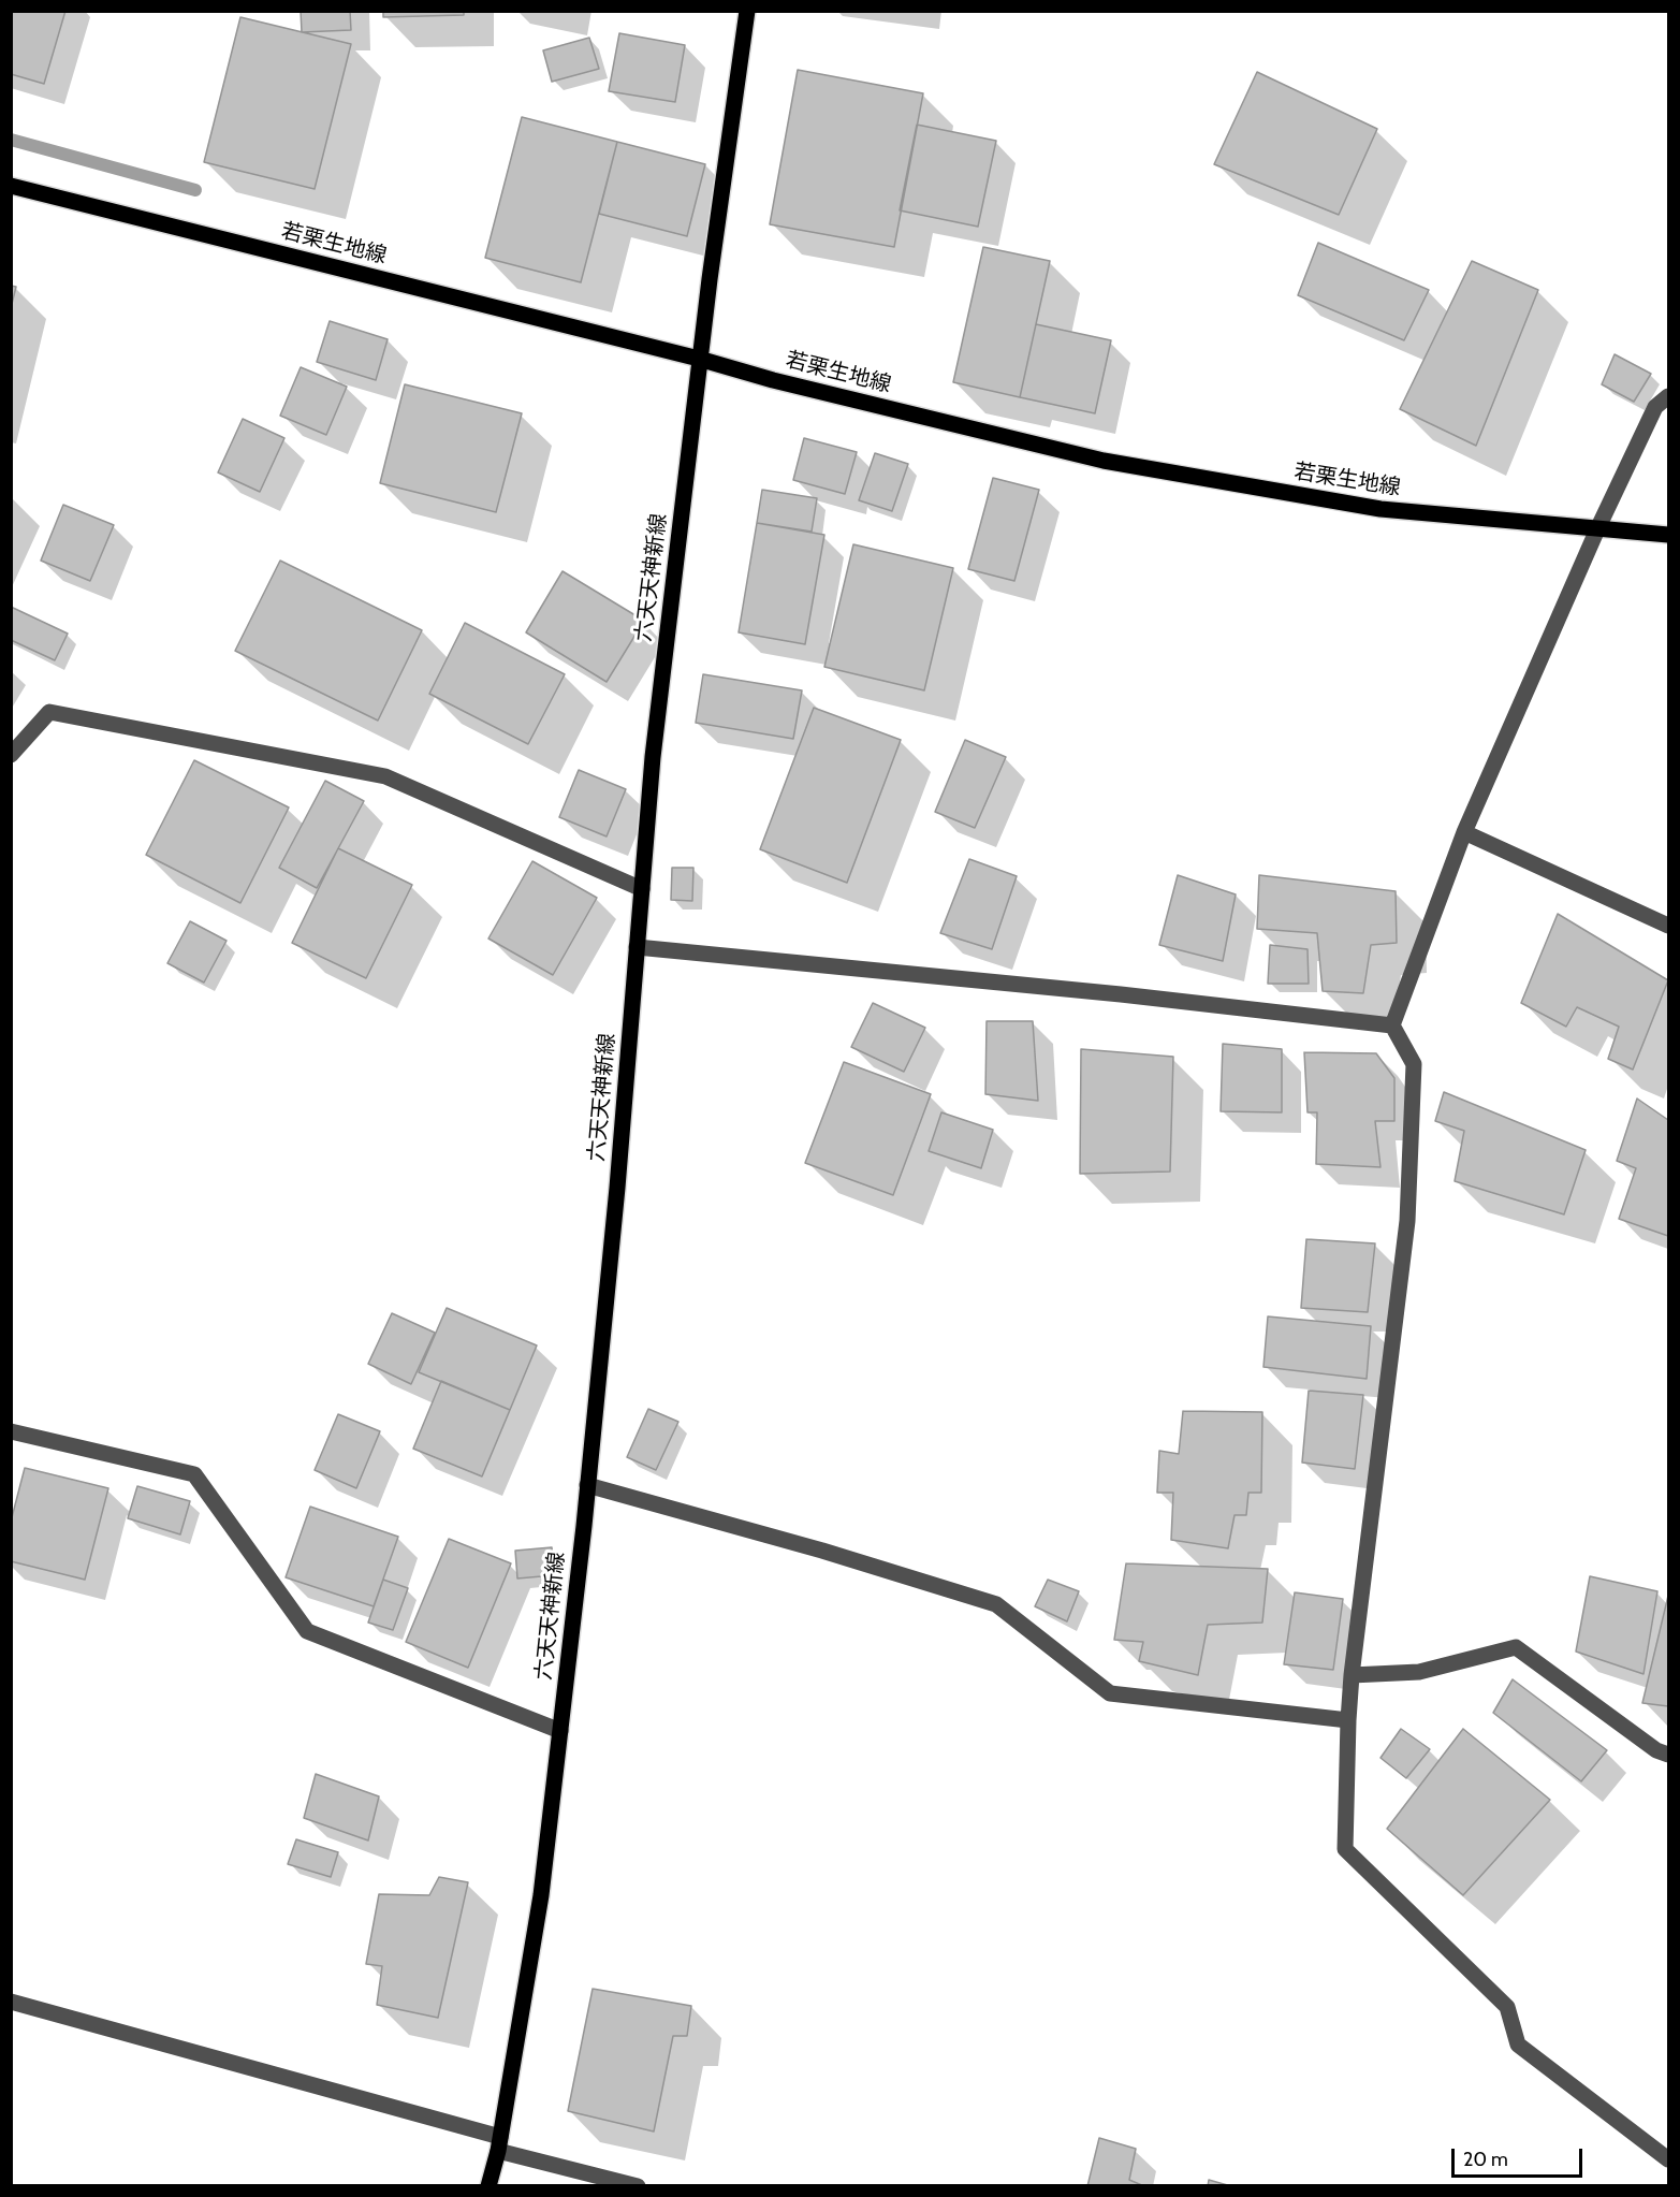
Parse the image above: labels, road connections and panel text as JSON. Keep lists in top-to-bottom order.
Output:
{
  "streets": {
    "main road": ["若栗生地線", "六天天神新線"]
  },
  "crossings": [
    ["若栗生地線", "六天天神新線"]
  ],
  "scale_bar": "20 m"
}
